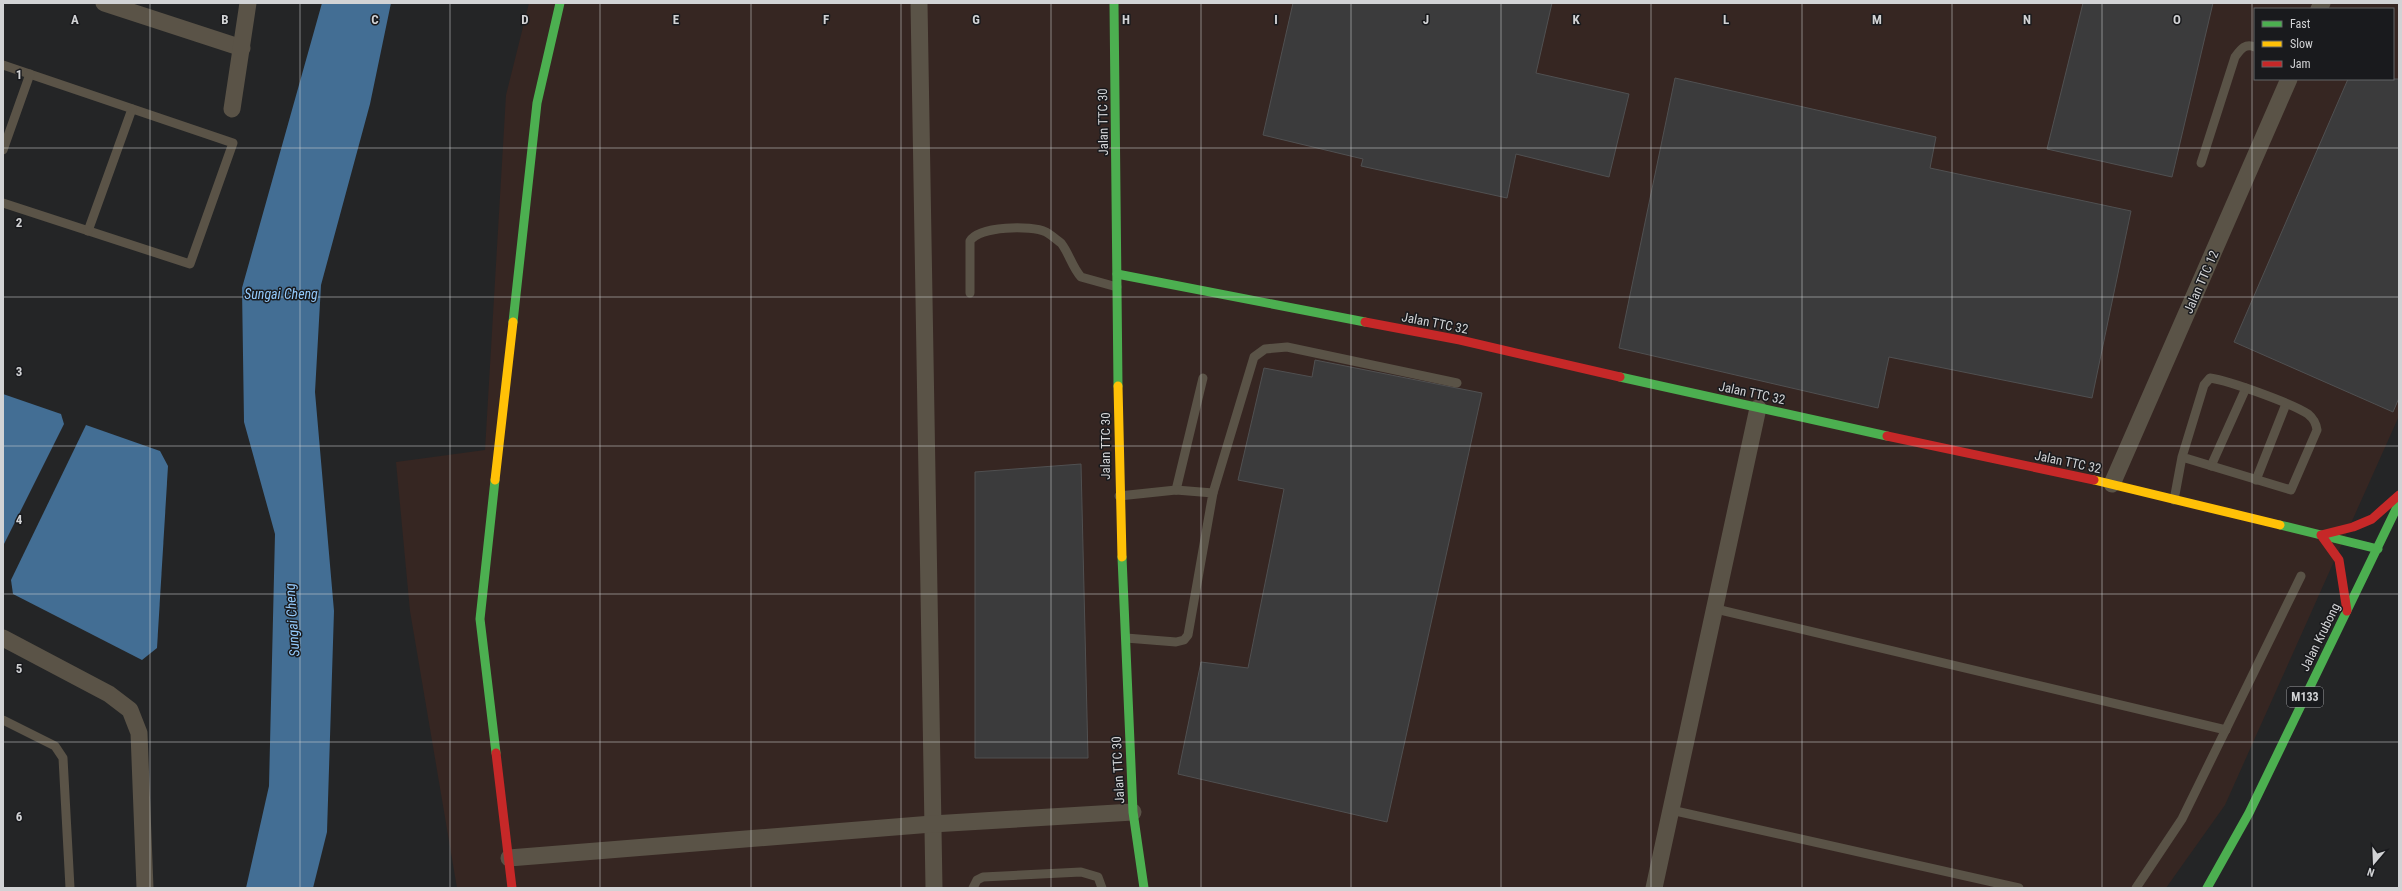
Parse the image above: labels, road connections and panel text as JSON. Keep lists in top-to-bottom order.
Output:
{
  "streets": {
    "street": [
      "Jalan TTC 30",
      "Jalan TTC 12",
      "Jalan TTC 32",
      "Jalan Krubong",
      "M133"
    ]
  },
  "crossings": [
    ["Jalan TTC 30", "Jalan TTC 32"],
    ["Jalan TTC 12", "Jalan TTC 32"],
    ["Jalan TTC 32", "Jalan Krubong"]
  ],
  "water": ["Sungai Cheng"],
  "legend": ["Fast", "Slow", "Jam"],
  "north": "bottom",
  "grid": {
    "columns": [
      "A",
      "B",
      "C",
      "D",
      "E",
      "F",
      "G",
      "H",
      "I",
      "J",
      "K",
      "L",
      "M",
      "N",
      "O"
    ],
    "rows": [
      "1",
      "2",
      "3",
      "4",
      "5",
      "6"
    ]
  }
}
